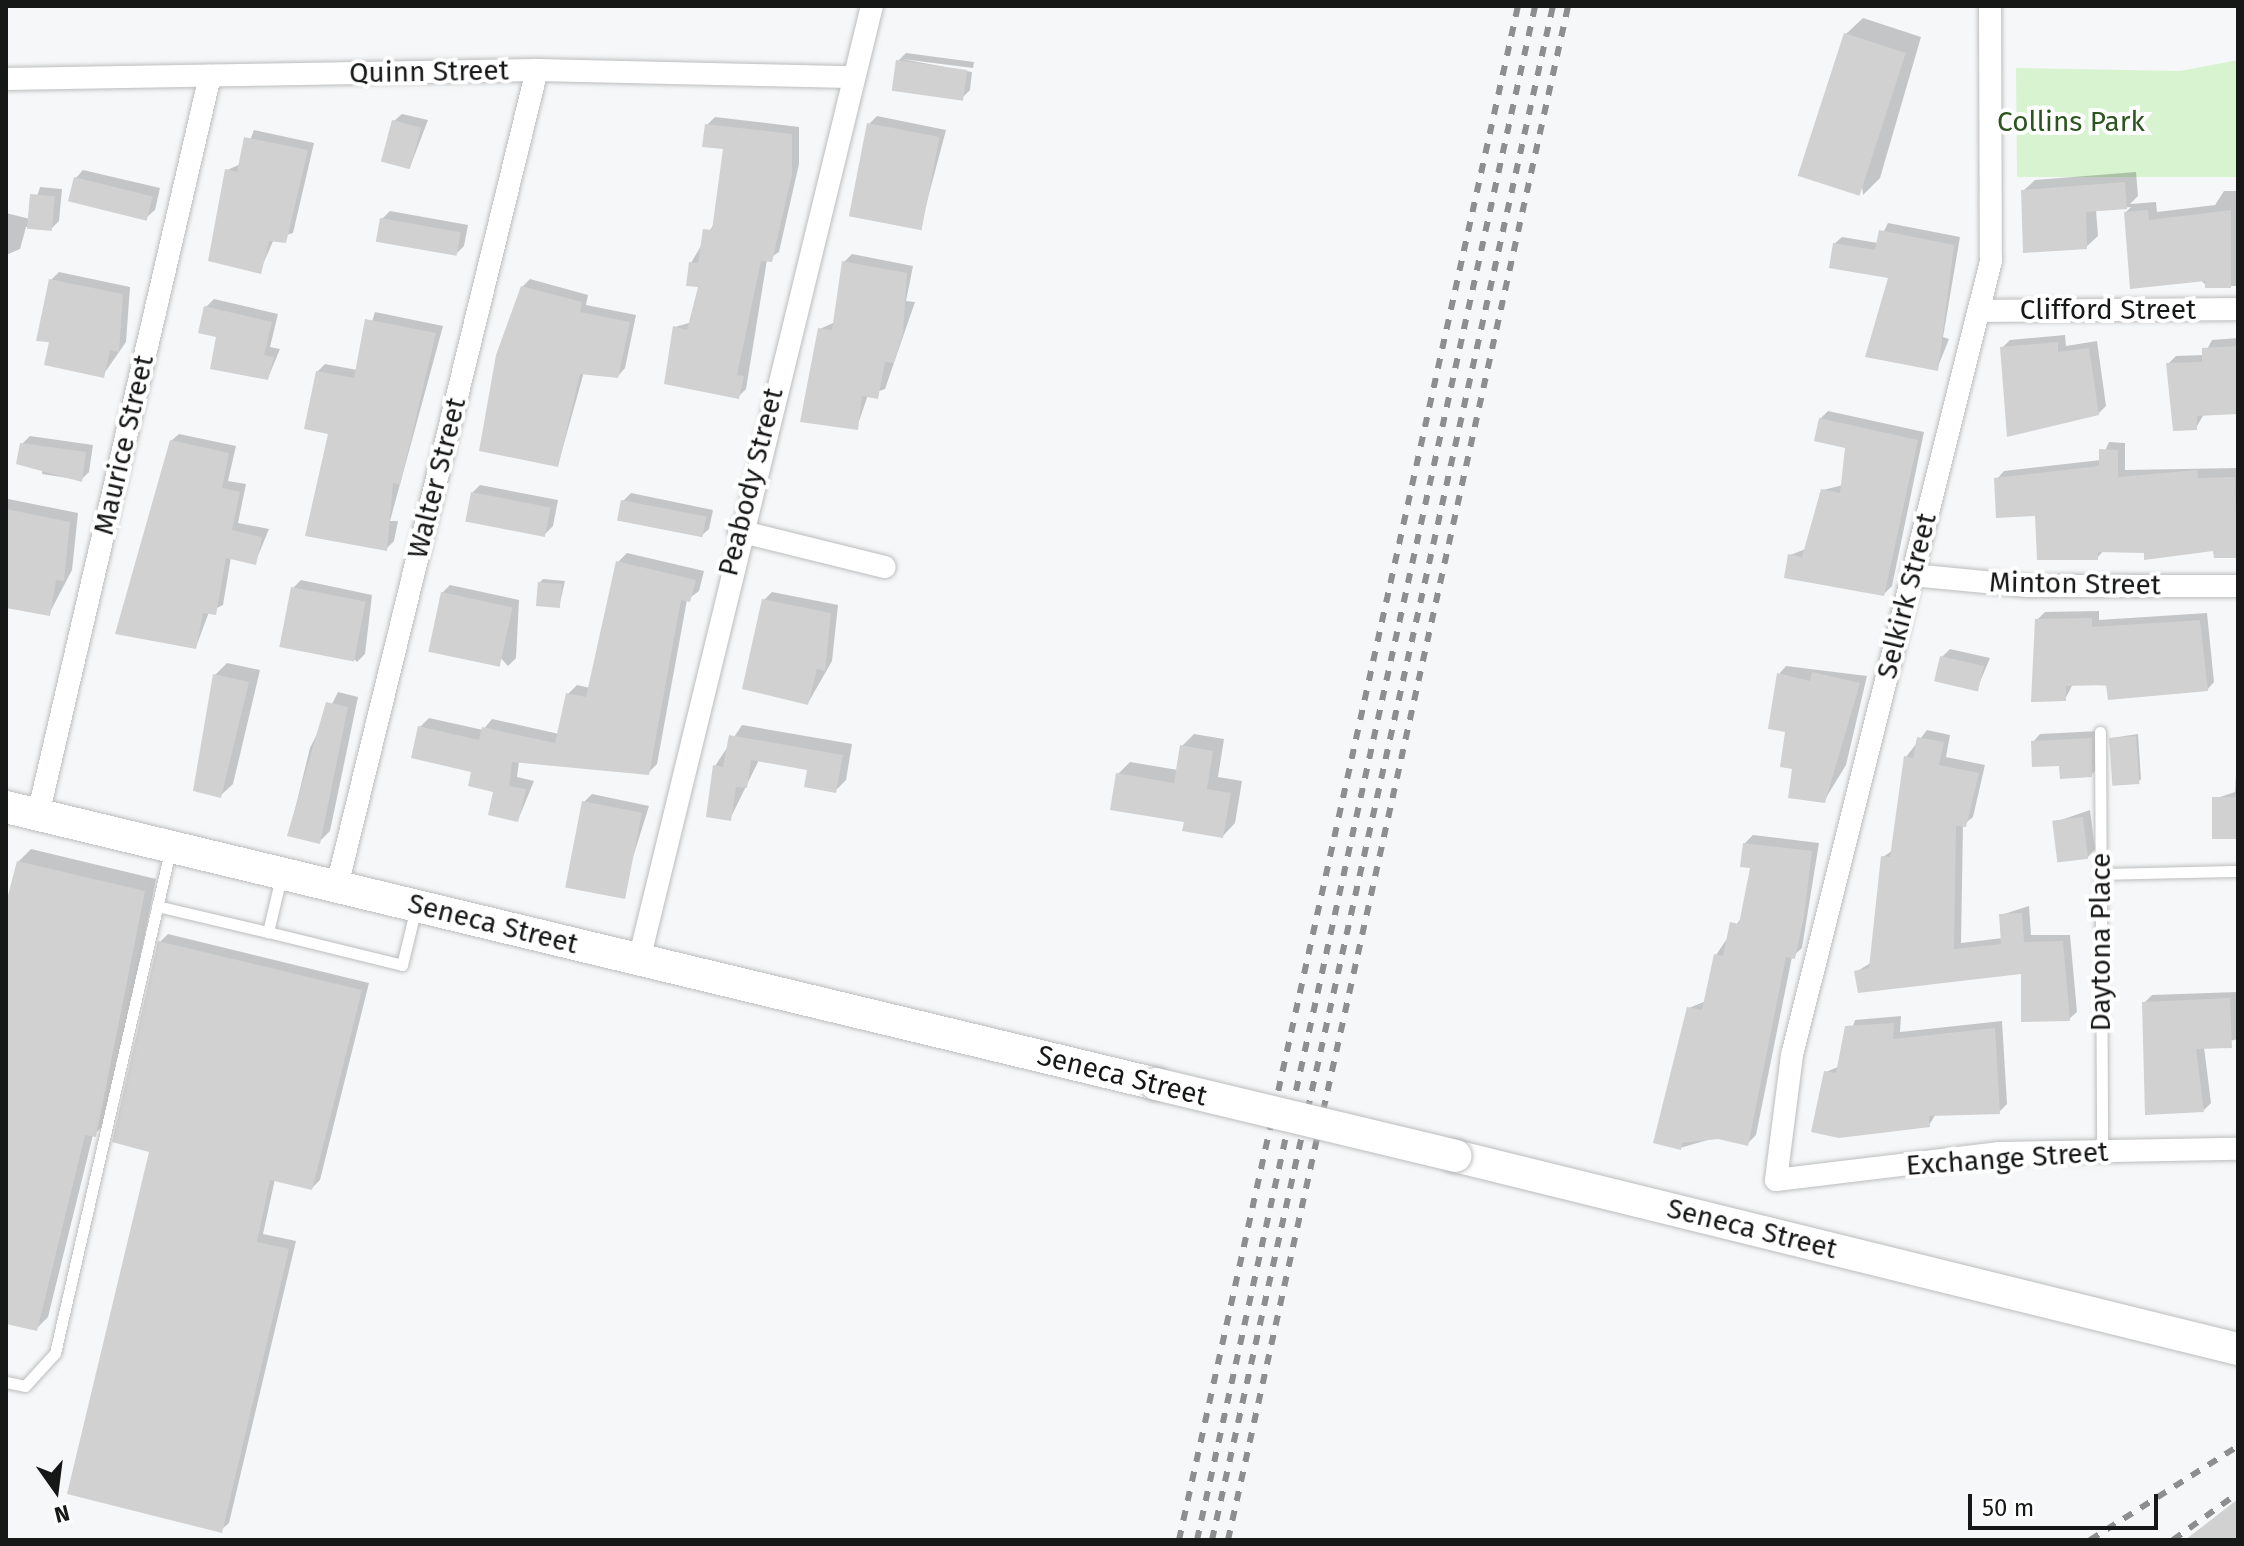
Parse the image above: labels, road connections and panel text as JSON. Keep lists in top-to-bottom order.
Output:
{
  "streets": {
    "main road": ["Seneca Street"],
    "street": [
      "Quinn Street",
      "Clifford Street",
      "Maurice Street",
      "Walter Street",
      "Peabody Street",
      "Minton Street",
      "Selkirk Street",
      "Exchange Street"
    ],
    "lane": ["Daytona Place"]
  },
  "crossings": [
    ["Quinn Street", "Maurice Street"],
    ["Quinn Street", "Walter Street"],
    ["Quinn Street", "Peabody Street"],
    ["Clifford Street", "Selkirk Street"],
    ["Maurice Street", "Seneca Street"],
    ["Walter Street", "Seneca Street"],
    ["Peabody Street", "Seneca Street"],
    ["Minton Street", "Selkirk Street"],
    ["Selkirk Street", "Exchange Street"],
    ["Daytona Place", "Exchange Street"]
  ],
  "parks": ["Collins Park"],
  "scale_bar": "50 m",
  "north": "bottom"
}
